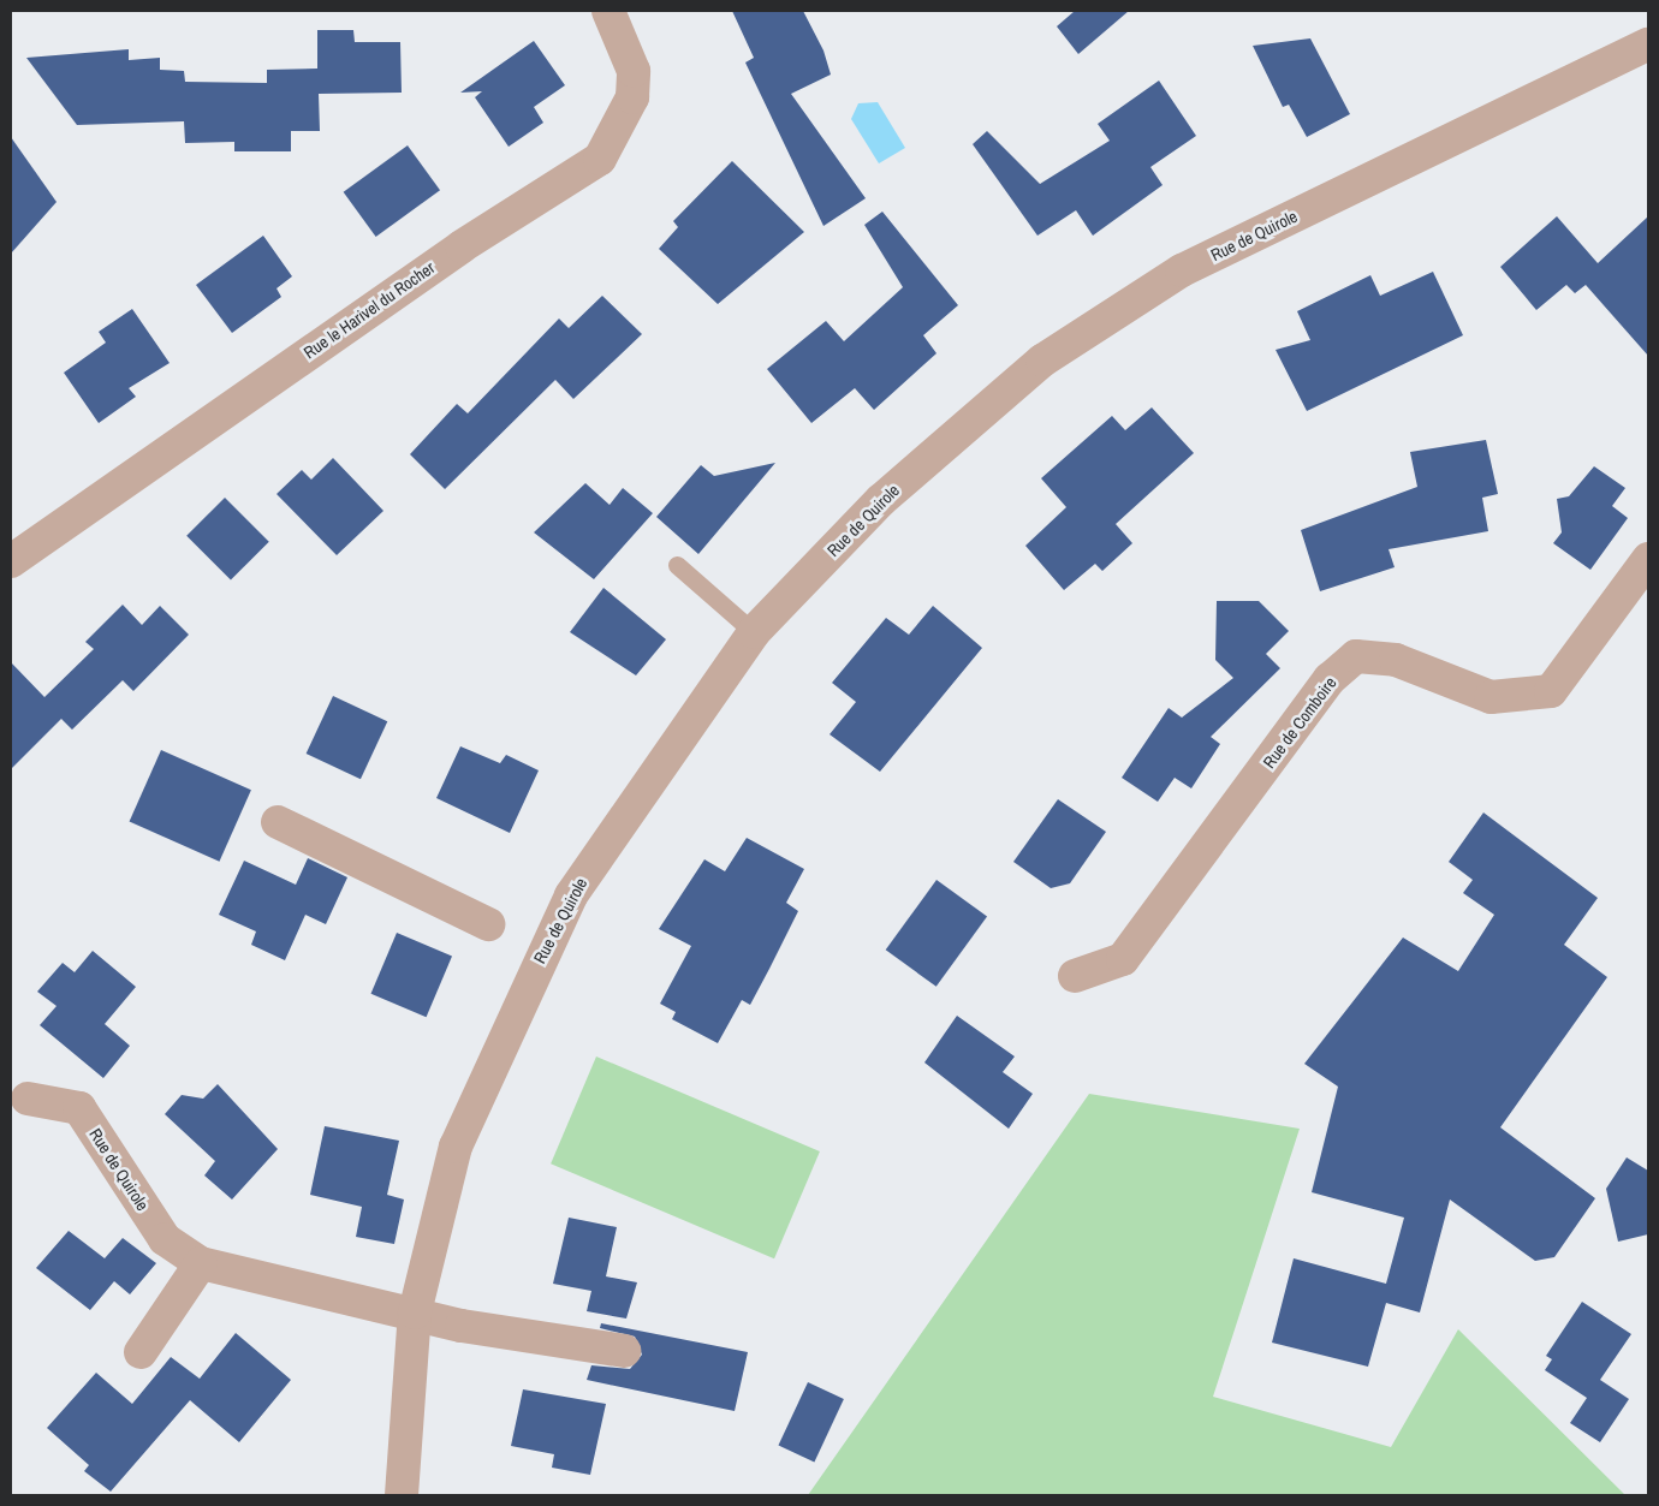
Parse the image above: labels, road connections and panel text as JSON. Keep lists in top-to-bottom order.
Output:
{
  "streets": {
    "street": ["Rue de Quirole", "Rue le Harivel du Rocher", "Rue de Comboire"]
  }
}
